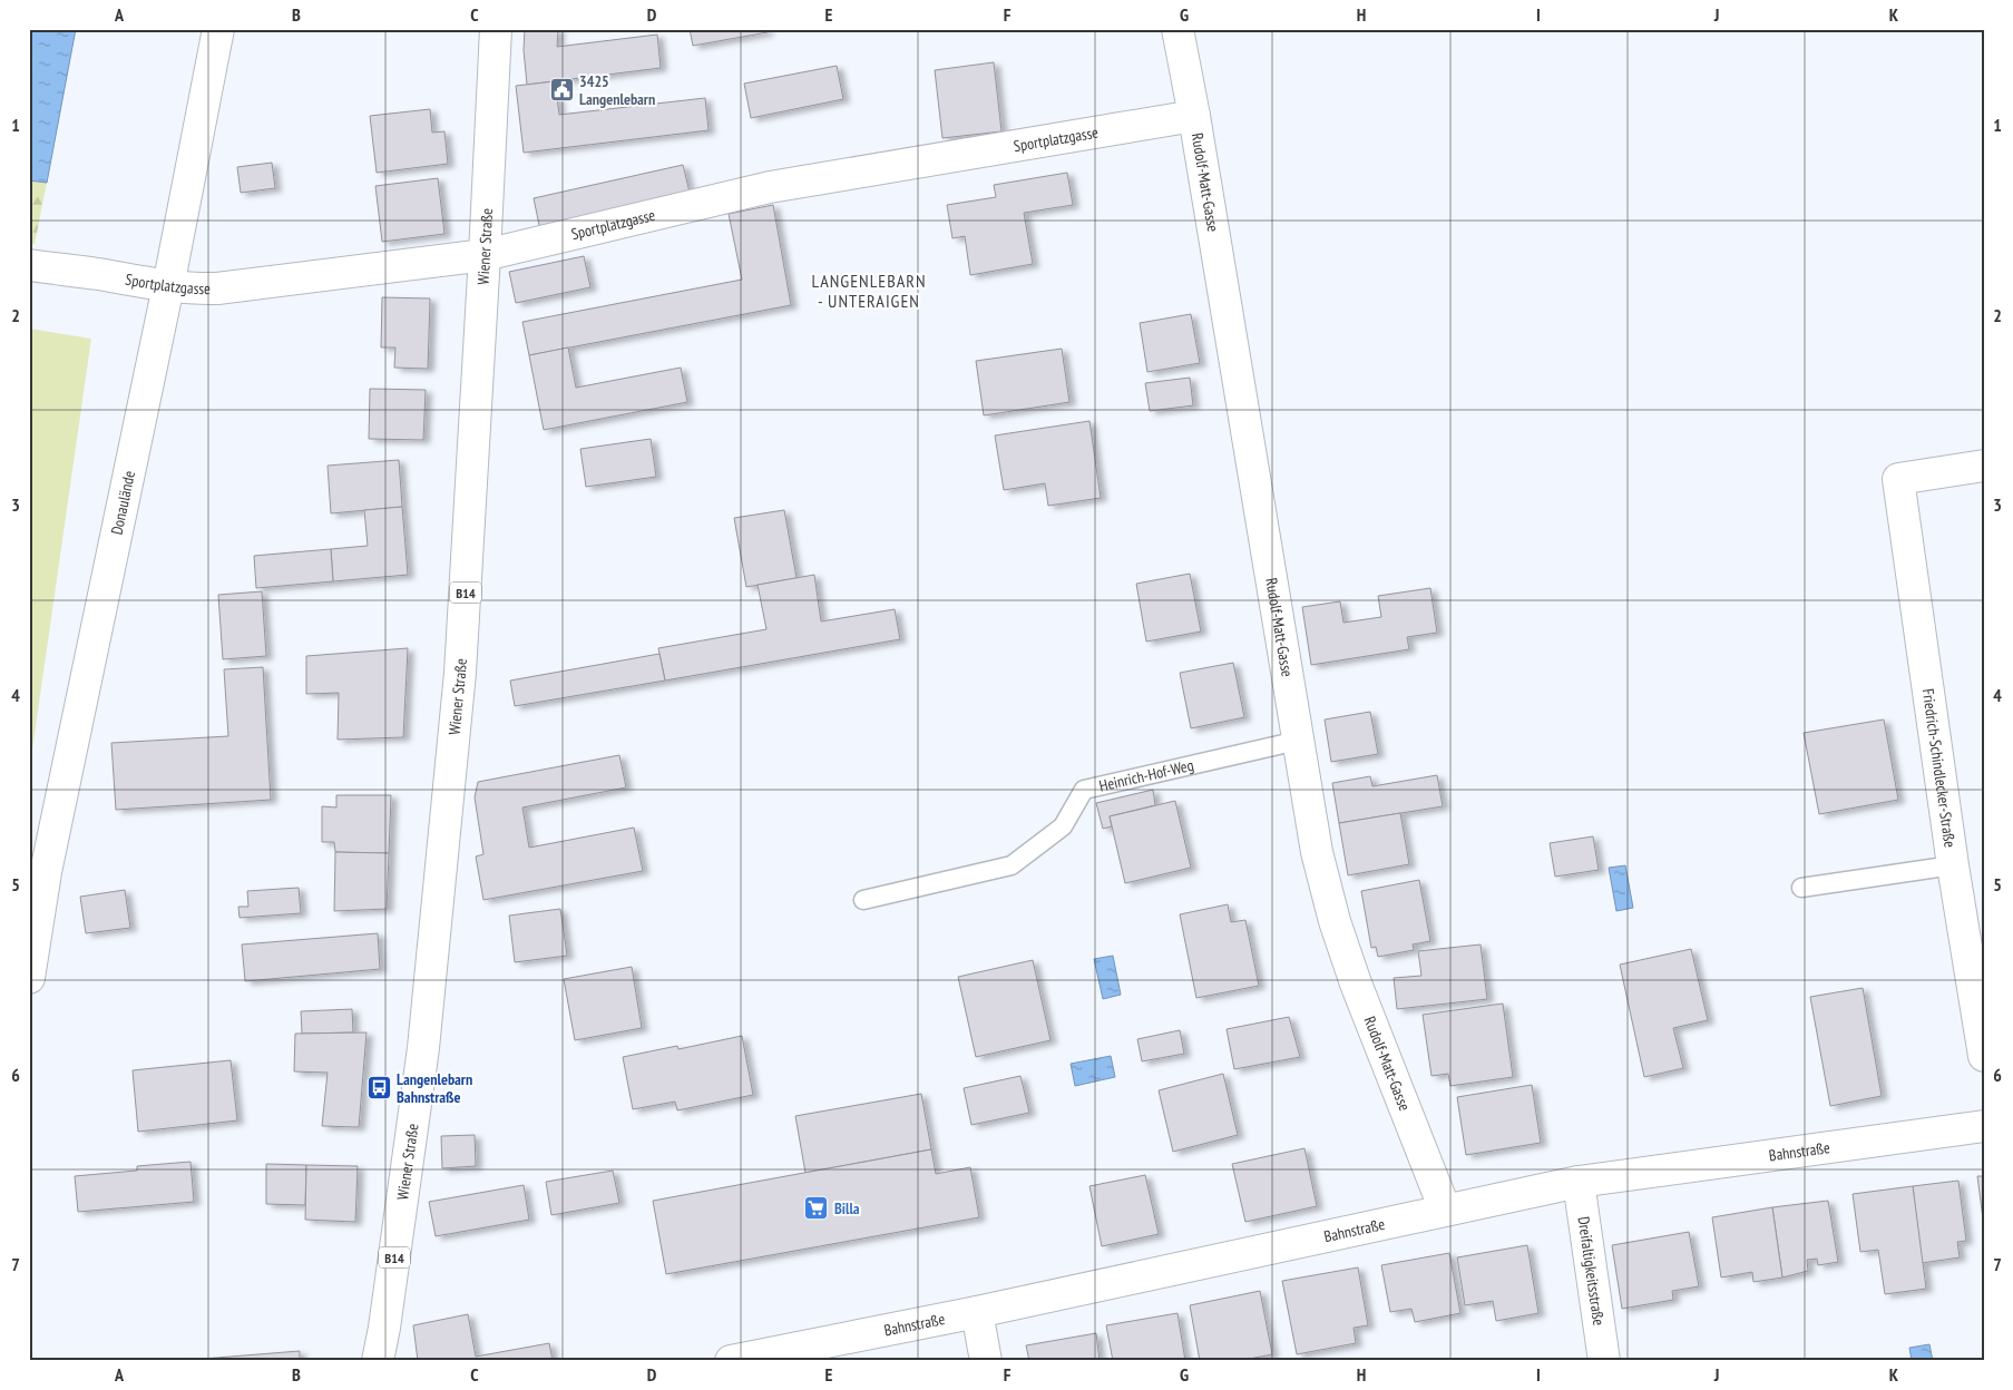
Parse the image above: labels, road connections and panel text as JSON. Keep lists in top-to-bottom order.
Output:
{
  "streets": {
    "street": [
      "Sportplatzgasse",
      "Rudolf-Matt-Gasse",
      "Wiener Straße",
      "Donaulände",
      "B14",
      "Friedrich-Schindlecker-Straße",
      "Bahnstraße",
      "Dreifaltigkeitsstraße"
    ],
    "lane": ["Heinrich-Hof-Weg"]
  },
  "crossings": [
    ["Sportplatzgasse", "Rudolf-Matt-Gasse"],
    ["Sportplatzgasse", "Wiener Straße"],
    ["Sportplatzgasse", "Donaulände"],
    ["Rudolf-Matt-Gasse", "Heinrich-Hof-Weg"],
    ["Rudolf-Matt-Gasse", "Bahnstraße"],
    ["Bahnstraße", "Dreifaltigkeitsstraße"]
  ],
  "districts": ["LANGENLEBARN - UNTERAIGEN"],
  "places": {
    "public building": ["3425 Langenlebarn"],
    "bus stop": ["Langenlebarn Bahnstraße"],
    "supermarket": ["Billa"]
  },
  "grid": {
    "columns": [
      "A",
      "B",
      "C",
      "D",
      "E",
      "F",
      "G",
      "H",
      "I",
      "J",
      "K"
    ],
    "rows": [
      "1",
      "2",
      "3",
      "4",
      "5",
      "6",
      "7"
    ]
  }
}
